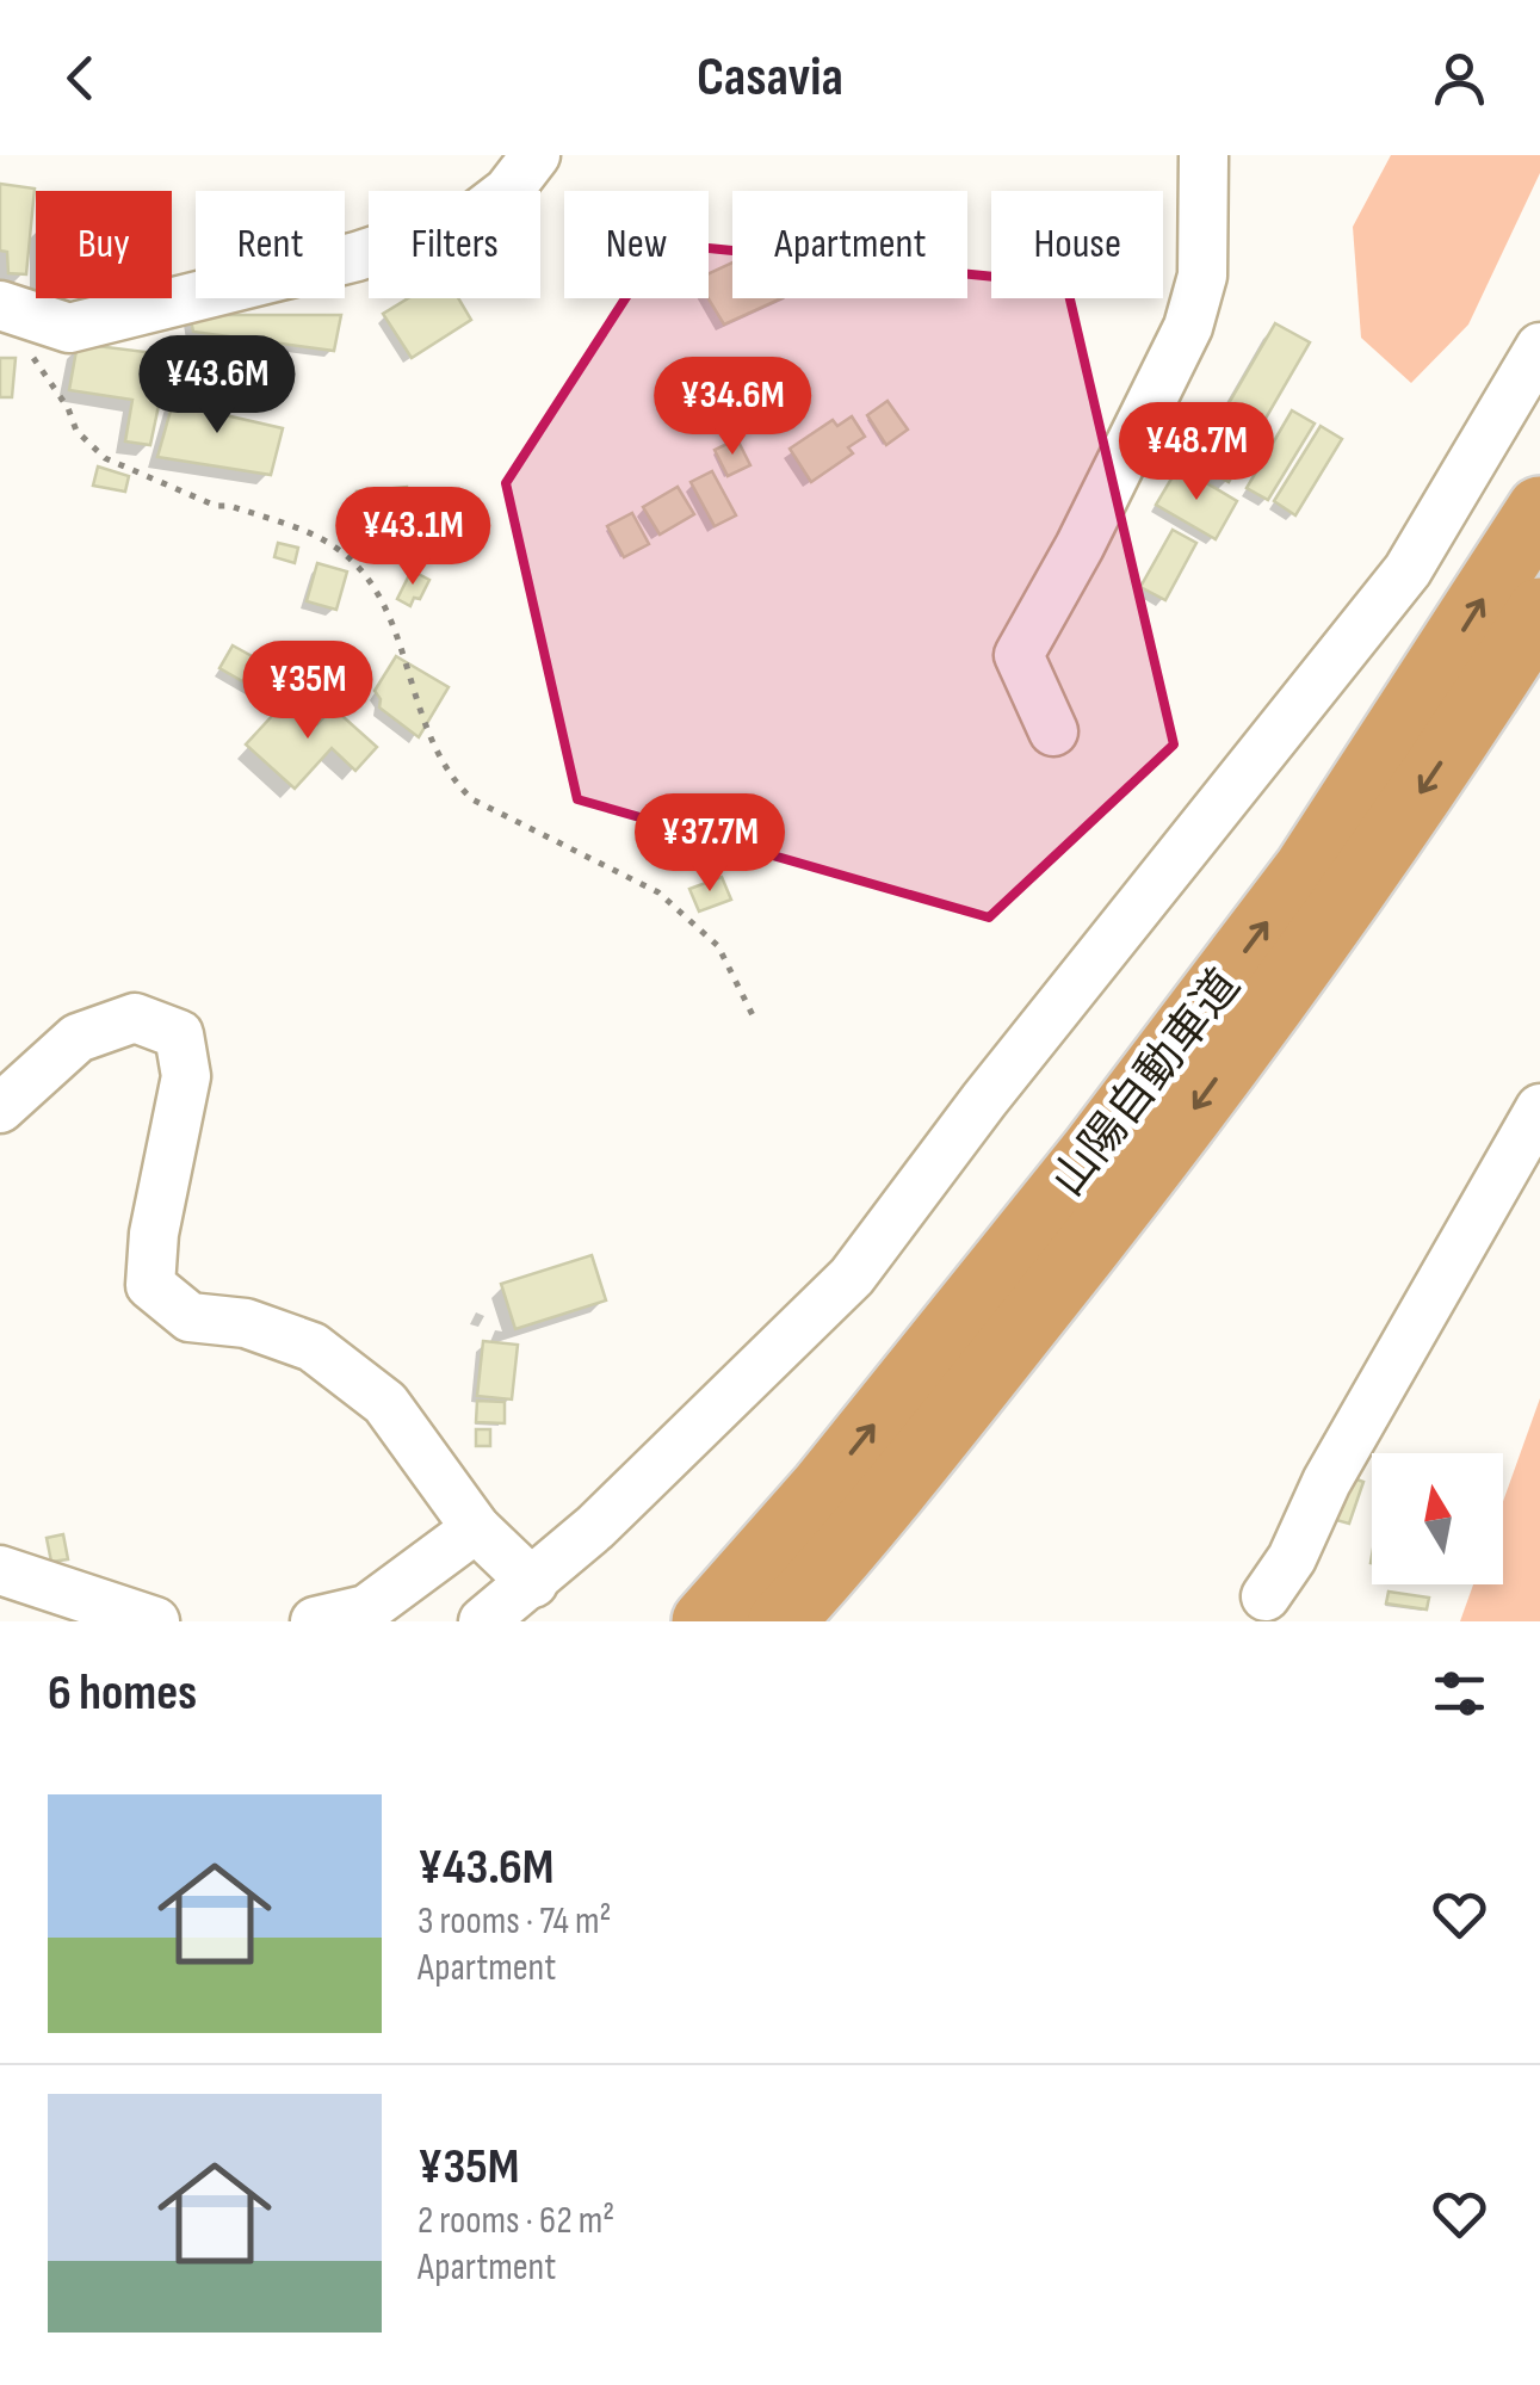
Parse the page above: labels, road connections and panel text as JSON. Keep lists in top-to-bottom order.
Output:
{
  "streets": {
    "highway": ["山陽自動車道"]
  },
  "north": "top",
  "page": {
    "header": "Casavia",
    "chip": [
      "Buy",
      "Rent",
      "Filters",
      "New",
      "Apartment",
      "House"
    ],
    "price": [
      "¥43.6M",
      "¥34.6M",
      "¥48.7M",
      "¥43.1M",
      "¥35M",
      "¥37.7M"
    ],
    "heading": "6 homes",
    "list": [
      {
        "name": "¥43.6M",
        "note": "3 rooms · 74 m² · Apartment"
      },
      {
        "name": "¥35M",
        "note": "2 rooms · 62 m² · Apartment"
      }
    ]
  }
}
